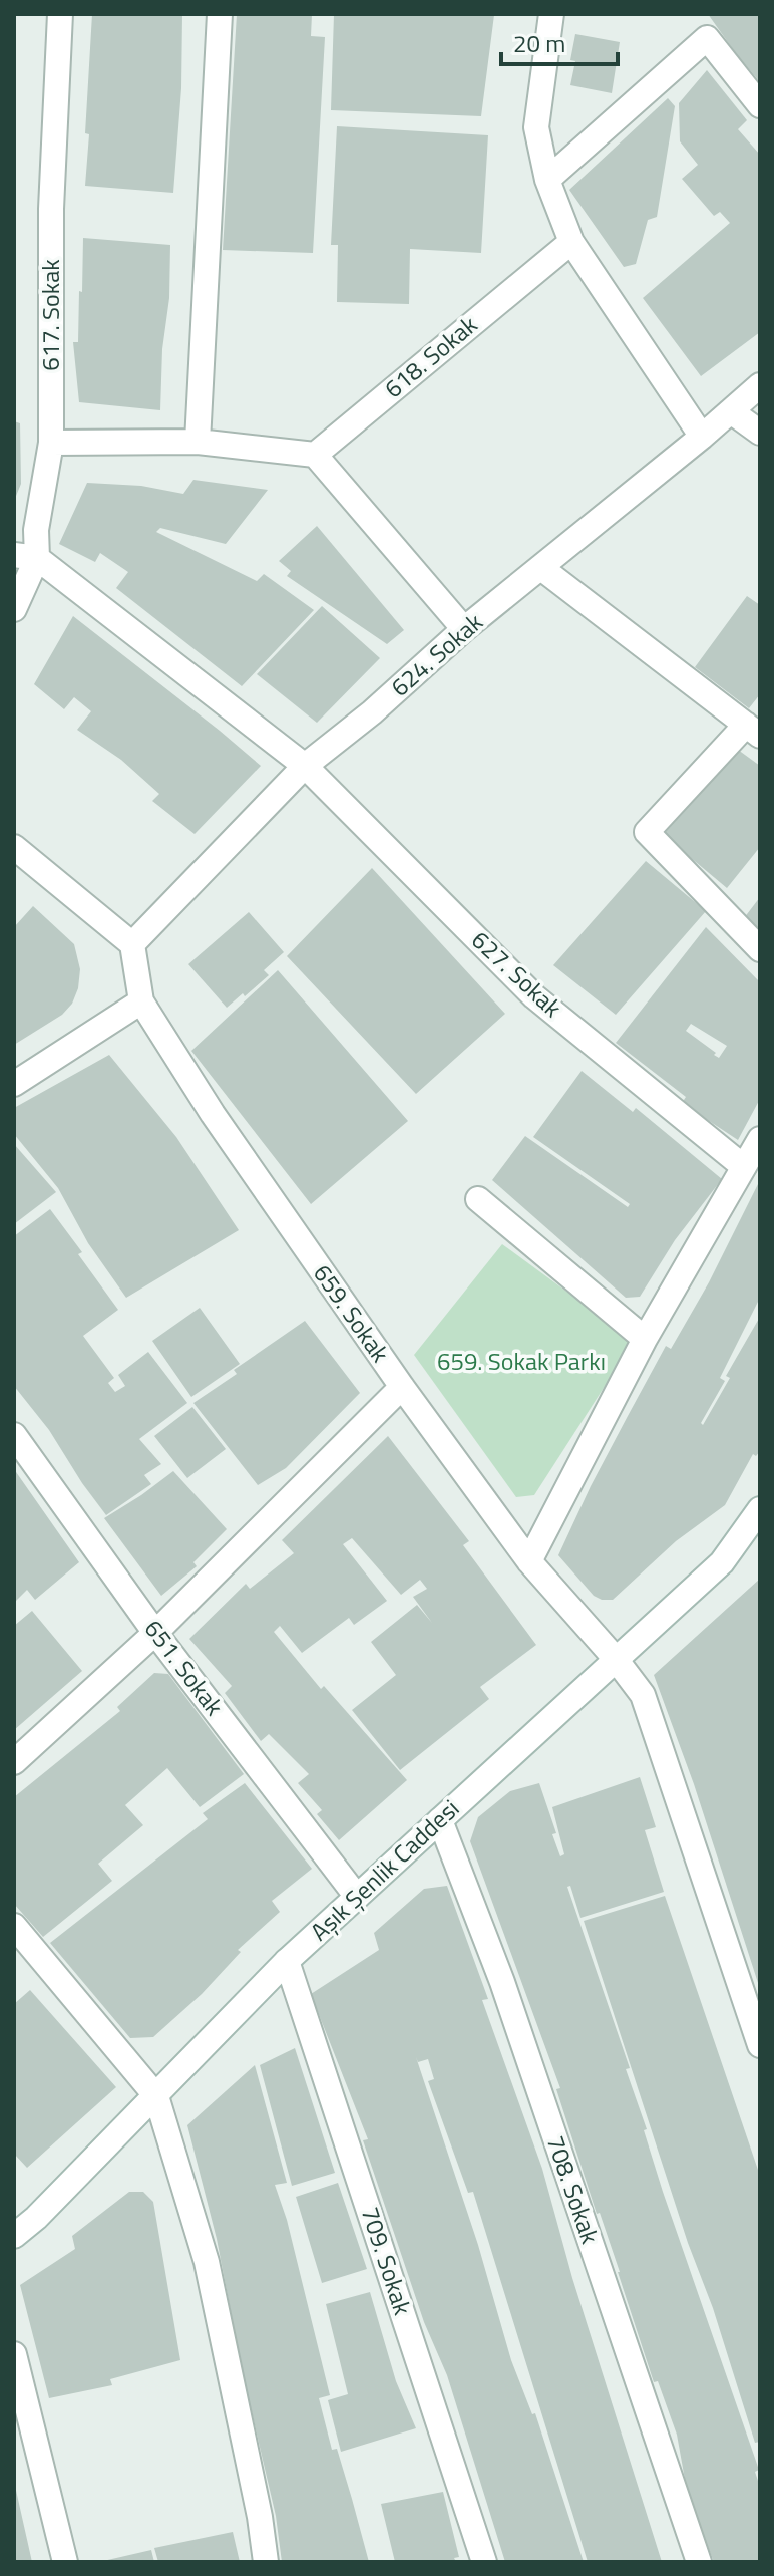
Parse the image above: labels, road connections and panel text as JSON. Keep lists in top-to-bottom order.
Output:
{
  "streets": {
    "street": [
      "617. Sokak",
      "618. Sokak",
      "624. Sokak",
      "627. Sokak",
      "659. Sokak",
      "651. Sokak",
      "Aşık Şenlik Caddesi",
      "708. Sokak",
      "709. Sokak"
    ]
  },
  "crossings": [
    ["617. Sokak", "627. Sokak"],
    ["624. Sokak", "627. Sokak"],
    ["624. Sokak", "659. Sokak"],
    ["659. Sokak", "Aşık Şenlik Caddesi"],
    ["651. Sokak", "Aşık Şenlik Caddesi"],
    ["Aşık Şenlik Caddesi", "708. Sokak"],
    ["Aşık Şenlik Caddesi", "709. Sokak"]
  ],
  "parks": ["659. Sokak Parkı"],
  "scale_bar": "20 m"
}
